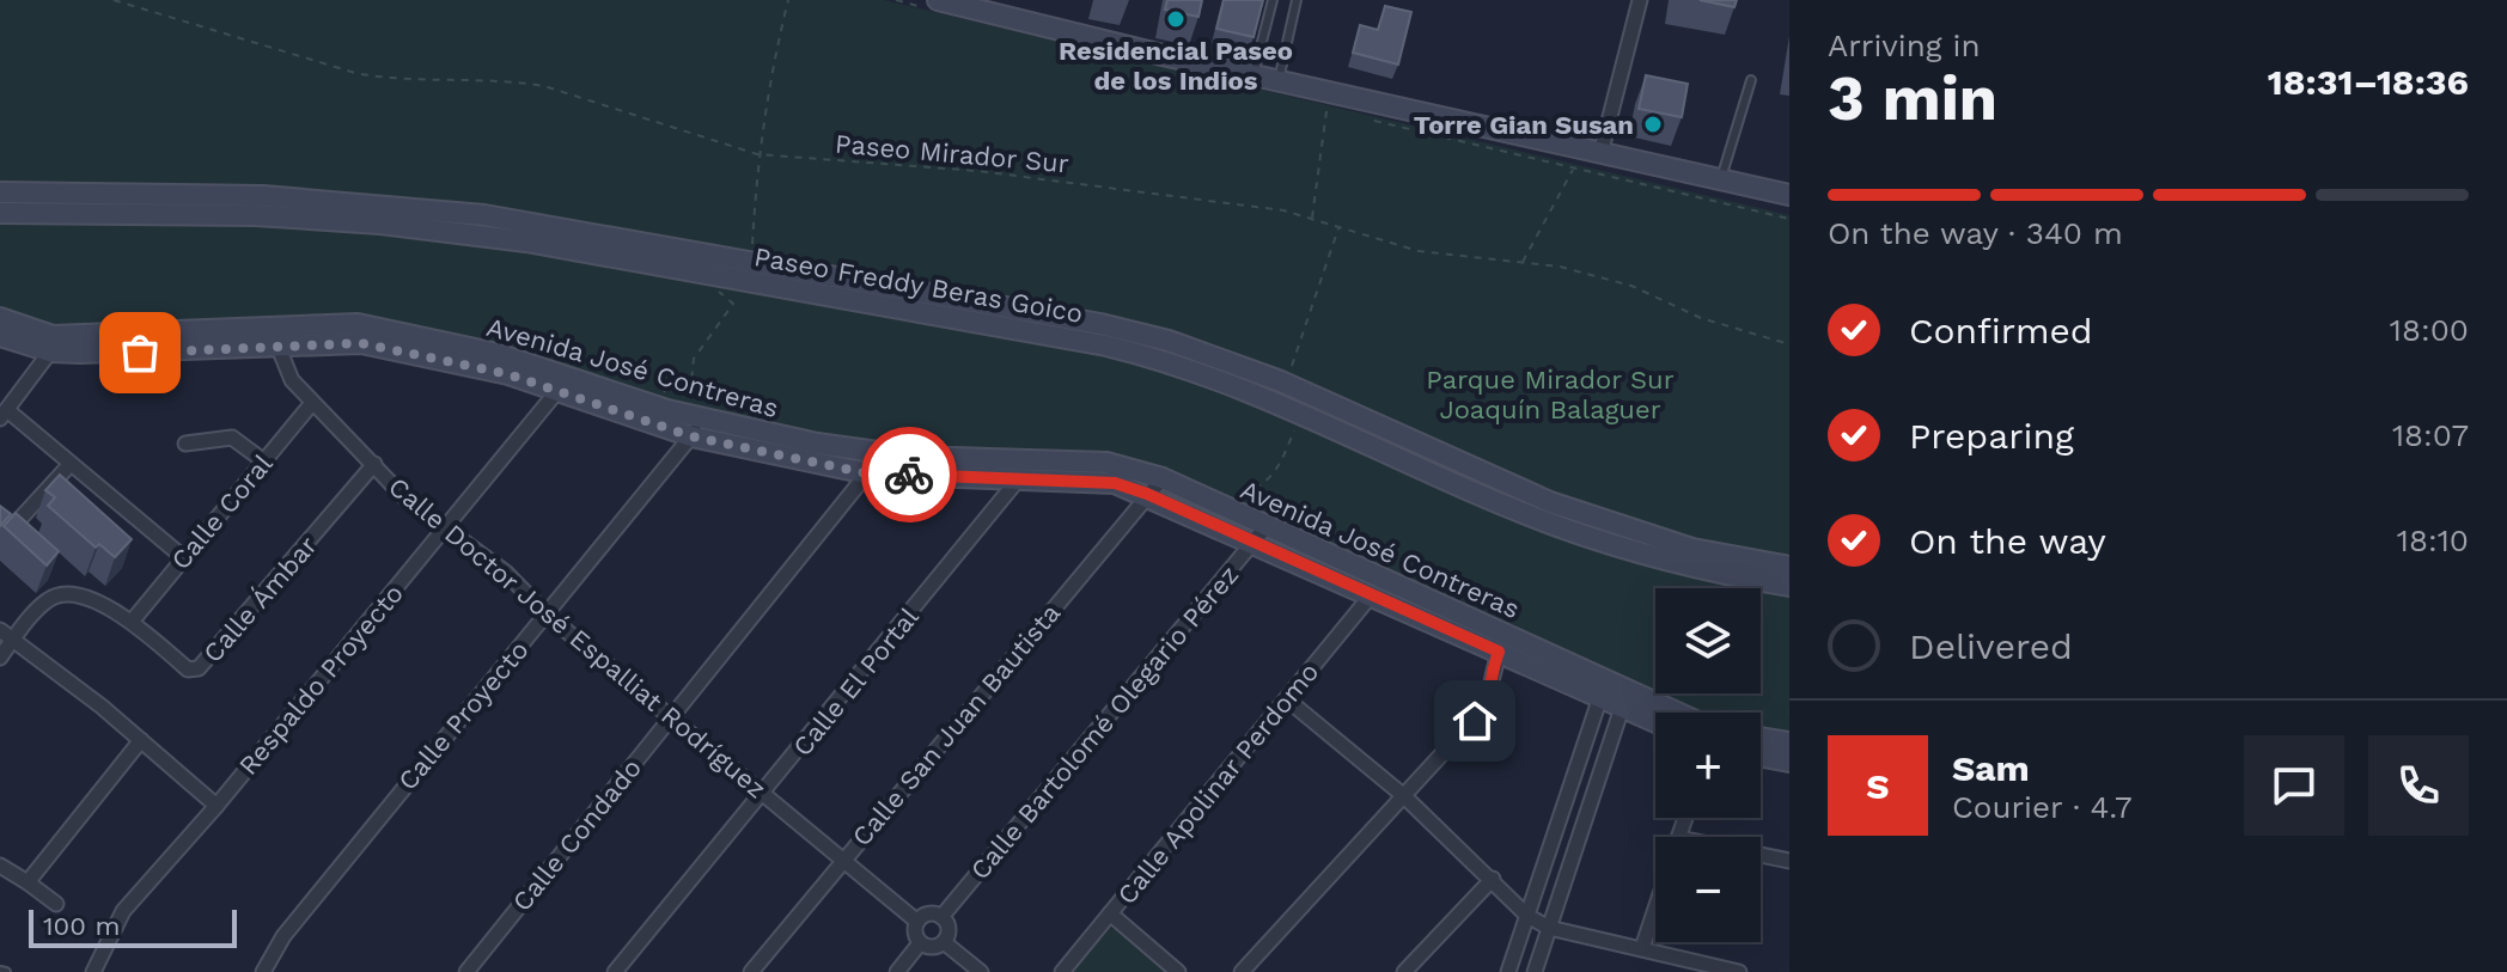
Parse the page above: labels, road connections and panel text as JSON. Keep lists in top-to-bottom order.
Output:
{
  "streets": {
    "main road": ["Paseo Freddy Beras Goico", "Avenida José Contreras"],
    "street": [
      "Calle Coral",
      "Calle Ámbar",
      "Calle Doctor José Espalliat Rodríguez",
      "Respaldo Proyecto",
      "Calle El Portal",
      "Calle Proyecto",
      "Calle Bartolomé Olegario Pérez",
      "Calle San Juan Bautista",
      "Calle Apolinar Perdomo",
      "Calle Condado"
    ],
    "path": ["Paseo Mirador Sur"]
  },
  "crossings": [
    ["Avenida José Contreras", "Calle Doctor José Espalliat Rodríguez"],
    ["Avenida José Contreras", "Respaldo Proyecto"],
    ["Avenida José Contreras", "Calle El Portal"],
    ["Avenida José Contreras", "Calle Proyecto"],
    ["Avenida José Contreras", "Calle Bartolomé Olegario Pérez"],
    ["Avenida José Contreras", "Calle San Juan Bautista"],
    ["Avenida José Contreras", "Calle Apolinar Perdomo"],
    ["Avenida José Contreras", "Calle Condado"],
    ["Calle Coral", "Calle Ámbar"],
    ["Calle Coral", "Calle Doctor José Espalliat Rodríguez"],
    ["Calle Ámbar", "Calle Doctor José Espalliat Rodríguez"],
    ["Calle Doctor José Espalliat Rodríguez", "Respaldo Proyecto"],
    ["Calle Doctor José Espalliat Rodríguez", "Calle El Portal"],
    ["Calle Doctor José Espalliat Rodríguez", "Calle Proyecto"],
    ["Calle Doctor José Espalliat Rodríguez", "Calle Bartolomé Olegario Pérez"],
    ["Calle Doctor José Espalliat Rodríguez", "Calle San Juan Bautista"],
    ["Calle Doctor José Espalliat Rodríguez", "Calle Condado"]
  ],
  "parks": ["Parque Mirador Sur Joaquín Balaguer"],
  "places": ["Residencial Paseo de los Indios", "Torre Gian Susan"],
  "scale_bar": "100 m",
  "page": {
    "heading": ["3 min", "Arriving in", "18:31–18:36"],
    "panel": ["Sam", "Courier · 4.7"],
    "bar": "On the way · 340 m",
    "list": [
      ["Confirmed", "18:00"],
      ["Preparing", "18:07"],
      ["On the way", "18:10"],
      "Delivered"
    ],
    "map_buttons": ["+", "−"],
    "round": "S",
    "scale": "100 m"
  }
}
